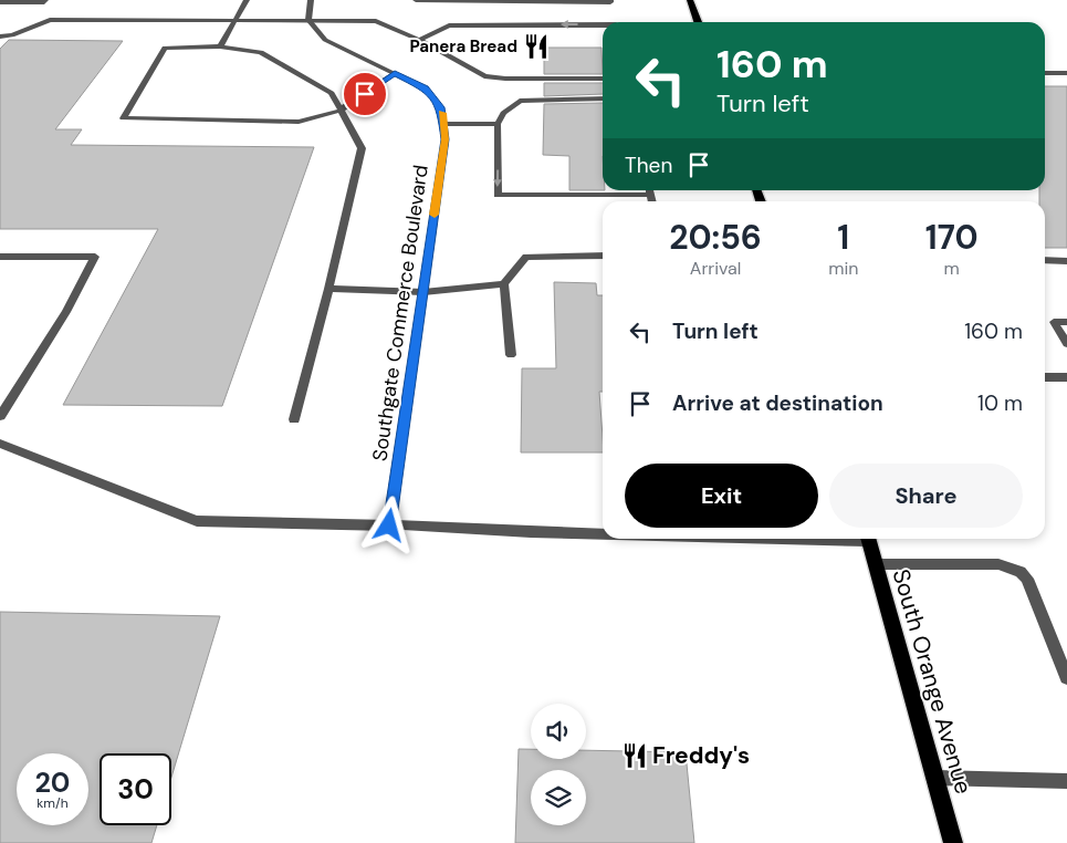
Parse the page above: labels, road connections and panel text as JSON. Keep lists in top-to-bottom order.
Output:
{
  "streets": {
    "main road": ["South Orange Avenue"],
    "street": ["Southgate Commerce Boulevard"]
  },
  "places": {
    "restaurant": ["Panera Bread", "Freddy's"]
  },
  "page": {
    "turn": ["160 m", "Turn left"],
    "then": "Then",
    "eta": [
      "20:56",
      "Arrival",
      "1",
      "min",
      "170",
      "m"
    ],
    "list": [
      {
        "name": "Turn left",
        "value": "160 m"
      },
      {
        "name": "Arrive at destination",
        "value": "10 m"
      }
    ],
    "buttons": ["Exit", "Share"],
    "speed": "20 km/h",
    "limit": "30"
  }
}
